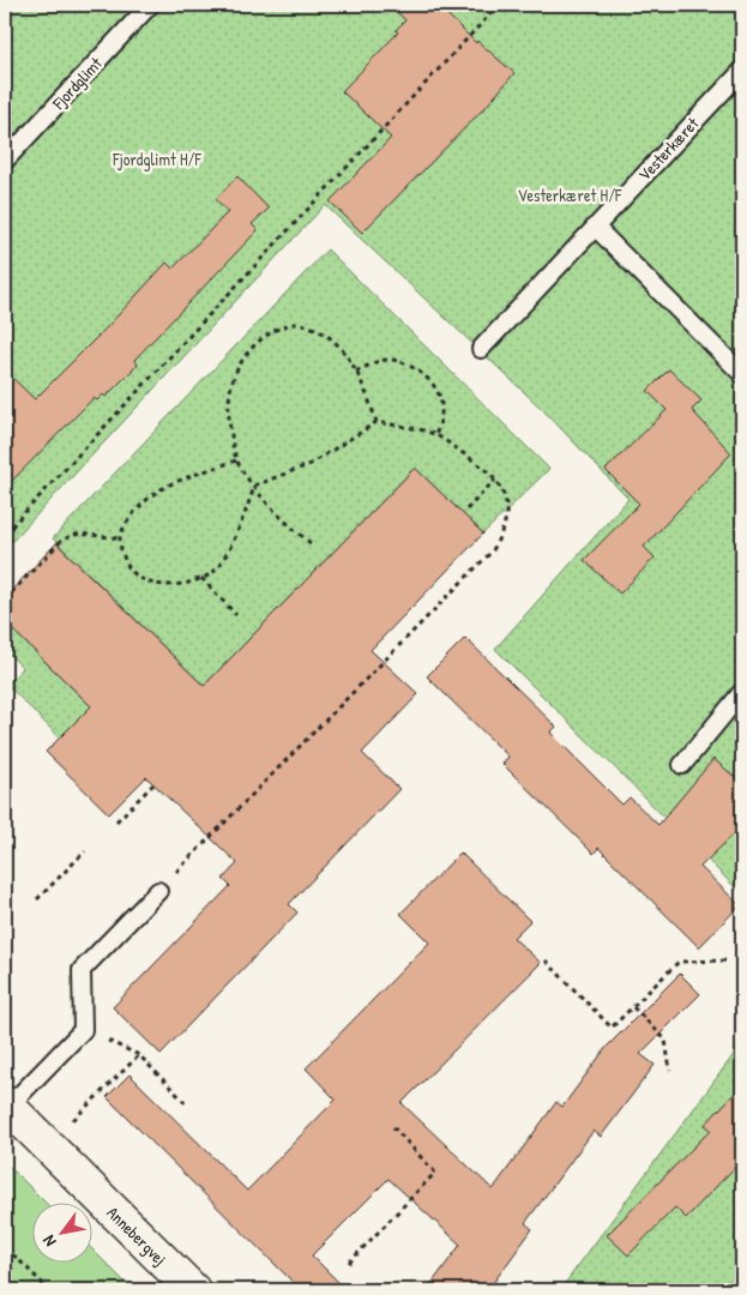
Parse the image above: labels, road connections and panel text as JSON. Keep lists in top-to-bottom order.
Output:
{
  "streets": {
    "street": ["Annebergvej"],
    "lane": ["Fjordglimt", "Vesterkæret"]
  },
  "parks": ["Fjordglimt H/F", "Vesterkæret H/F"],
  "north": "bottom left"
}
